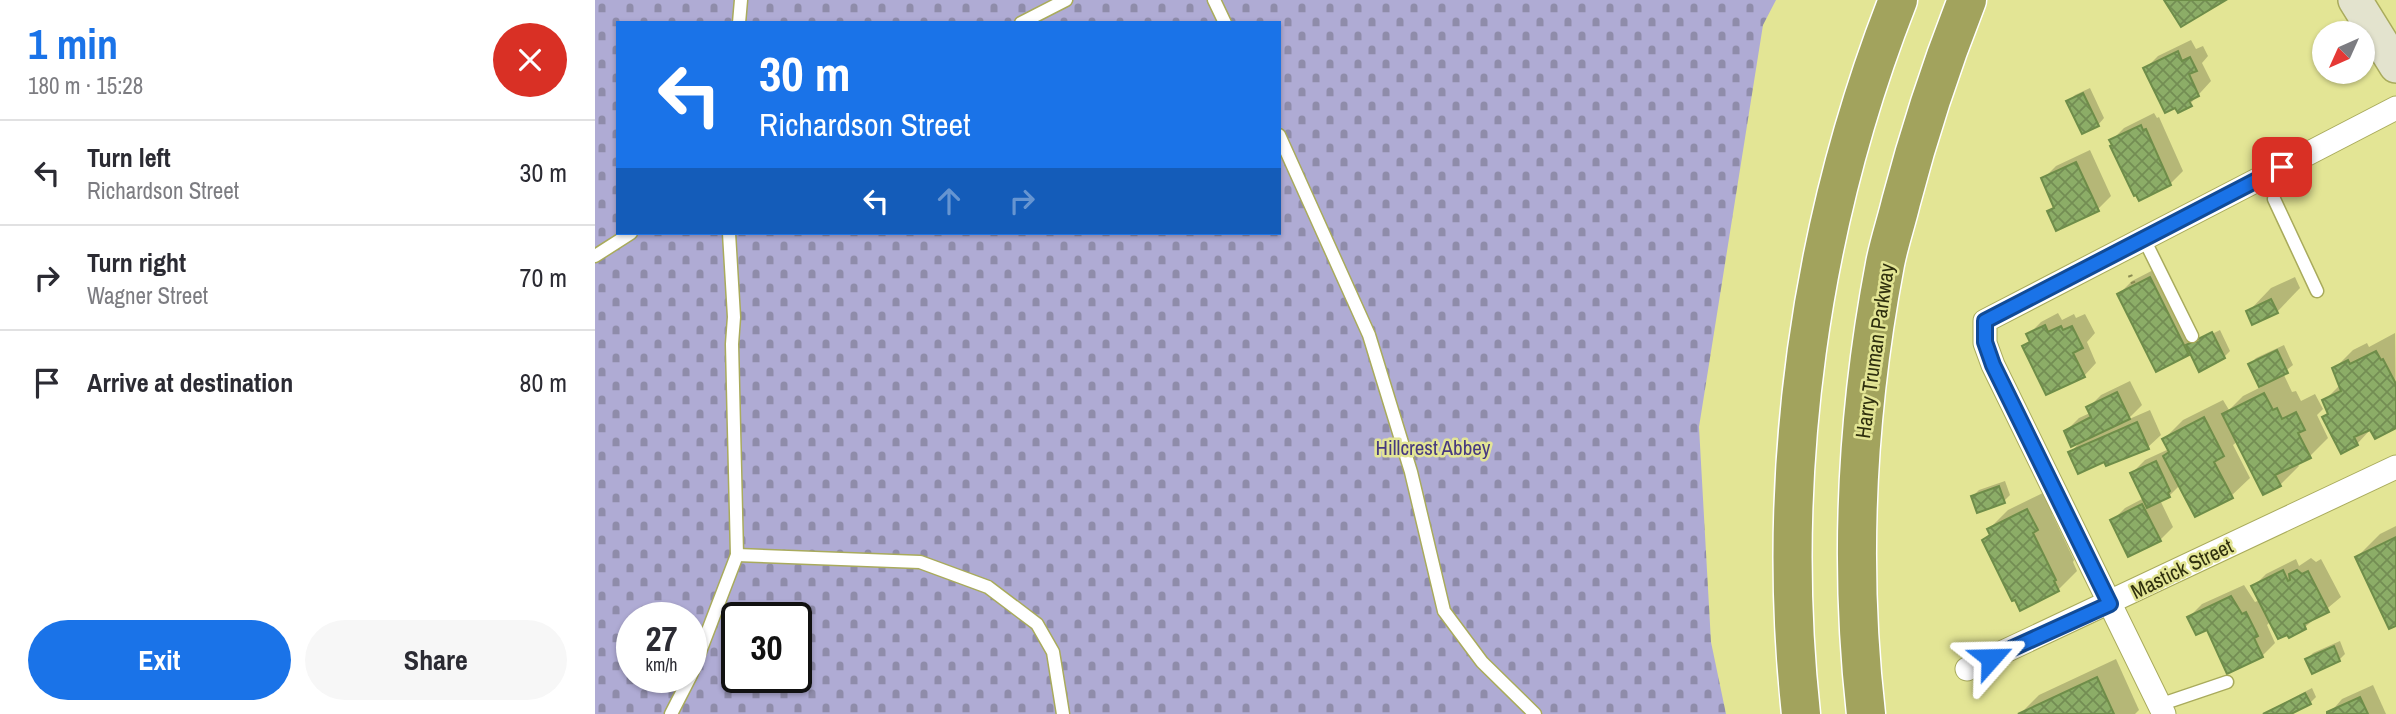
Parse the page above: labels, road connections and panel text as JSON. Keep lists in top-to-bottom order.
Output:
{
  "streets": {
    "highway": ["Harry Truman Parkway"],
    "street": ["Mastick Street"]
  },
  "parks": ["Hillcrest Abbey"],
  "north": "bottom left",
  "page": {
    "heading": ["1 min", "180 m · 15:28"],
    "turn": ["30 m", "Richardson Street"],
    "list": [
      {
        "name": "Turn left",
        "note": "Richardson Street",
        "value": "30 m"
      },
      {
        "name": "Turn right",
        "note": "Wagner Street",
        "value": "70 m"
      },
      {
        "name": "Arrive at destination",
        "value": "80 m"
      }
    ],
    "speed": "27 km/h",
    "limit": "30",
    "buttons": ["Exit", "Share"]
  }
}
